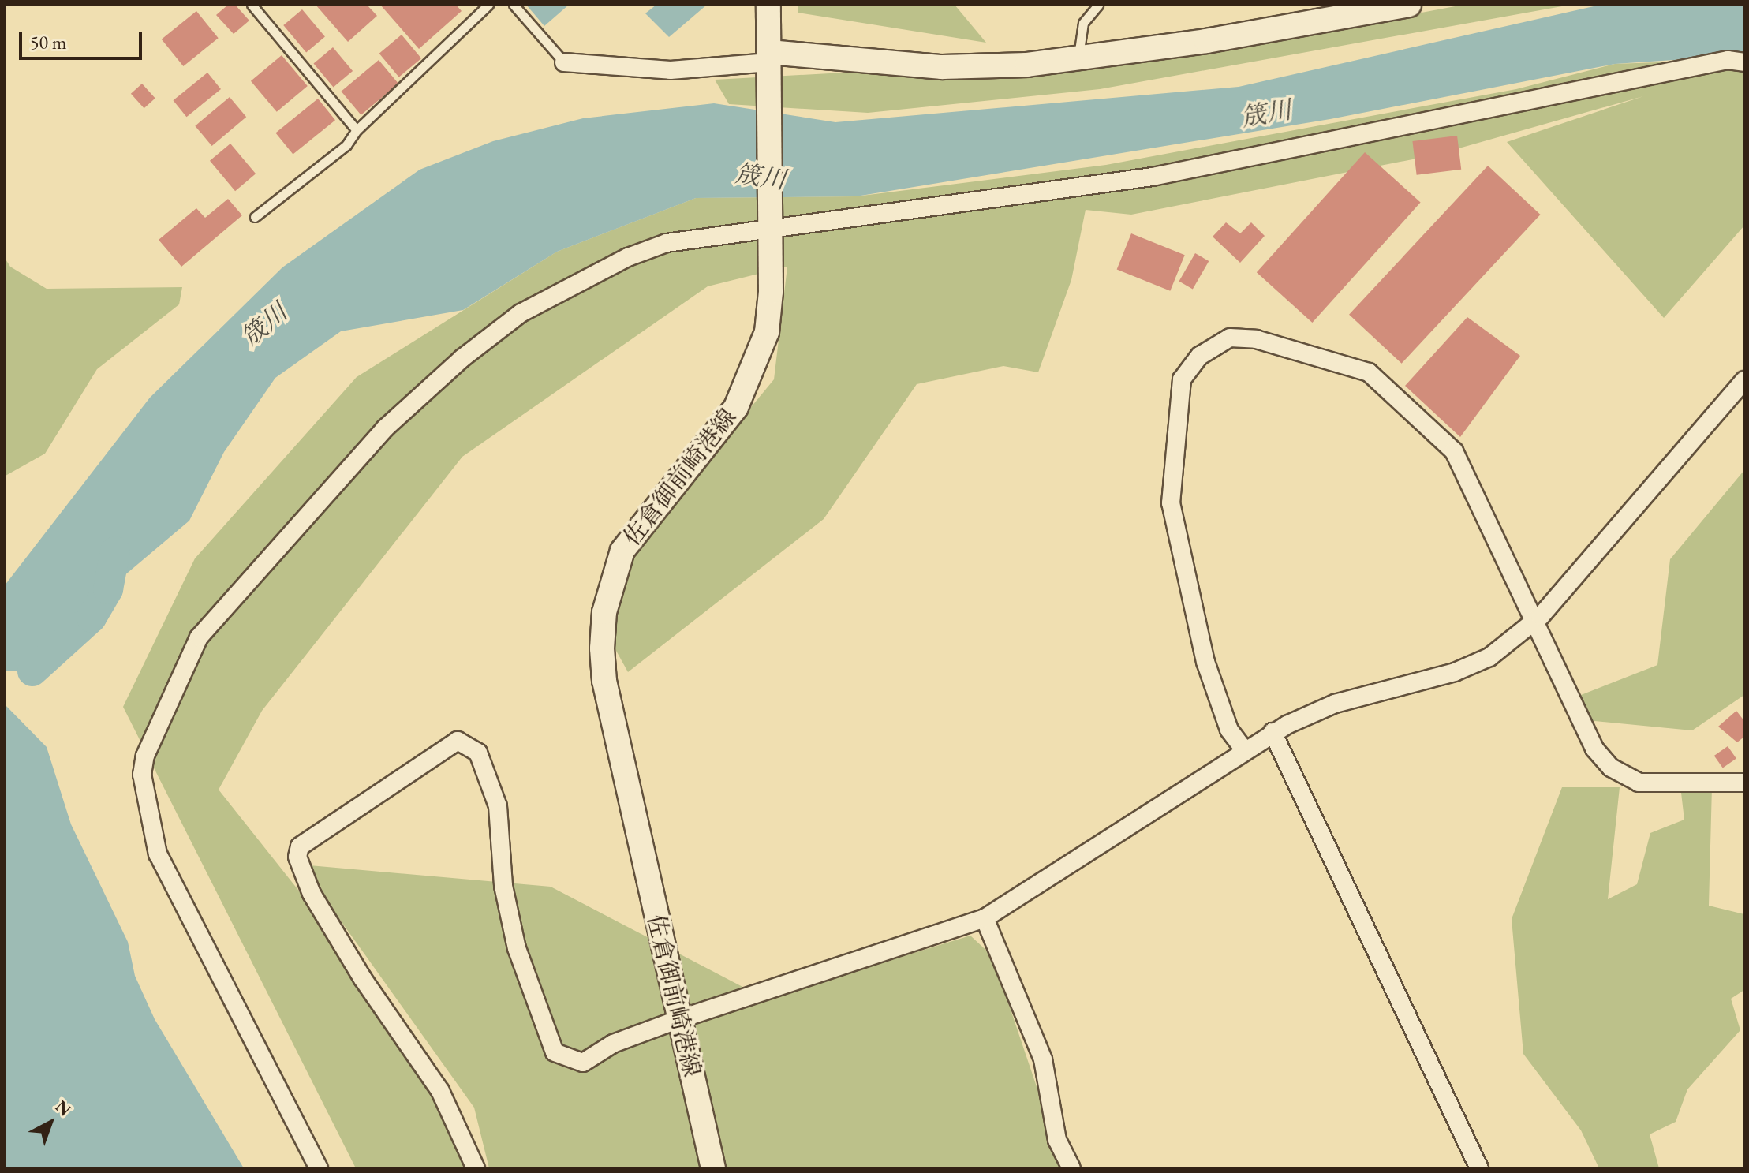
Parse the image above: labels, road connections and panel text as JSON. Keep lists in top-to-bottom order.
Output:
{
  "streets": {
    "main road": ["佐倉御前崎港線"]
  },
  "water": ["筬川"],
  "scale_bar": "50 m",
  "north": "top right"
}
